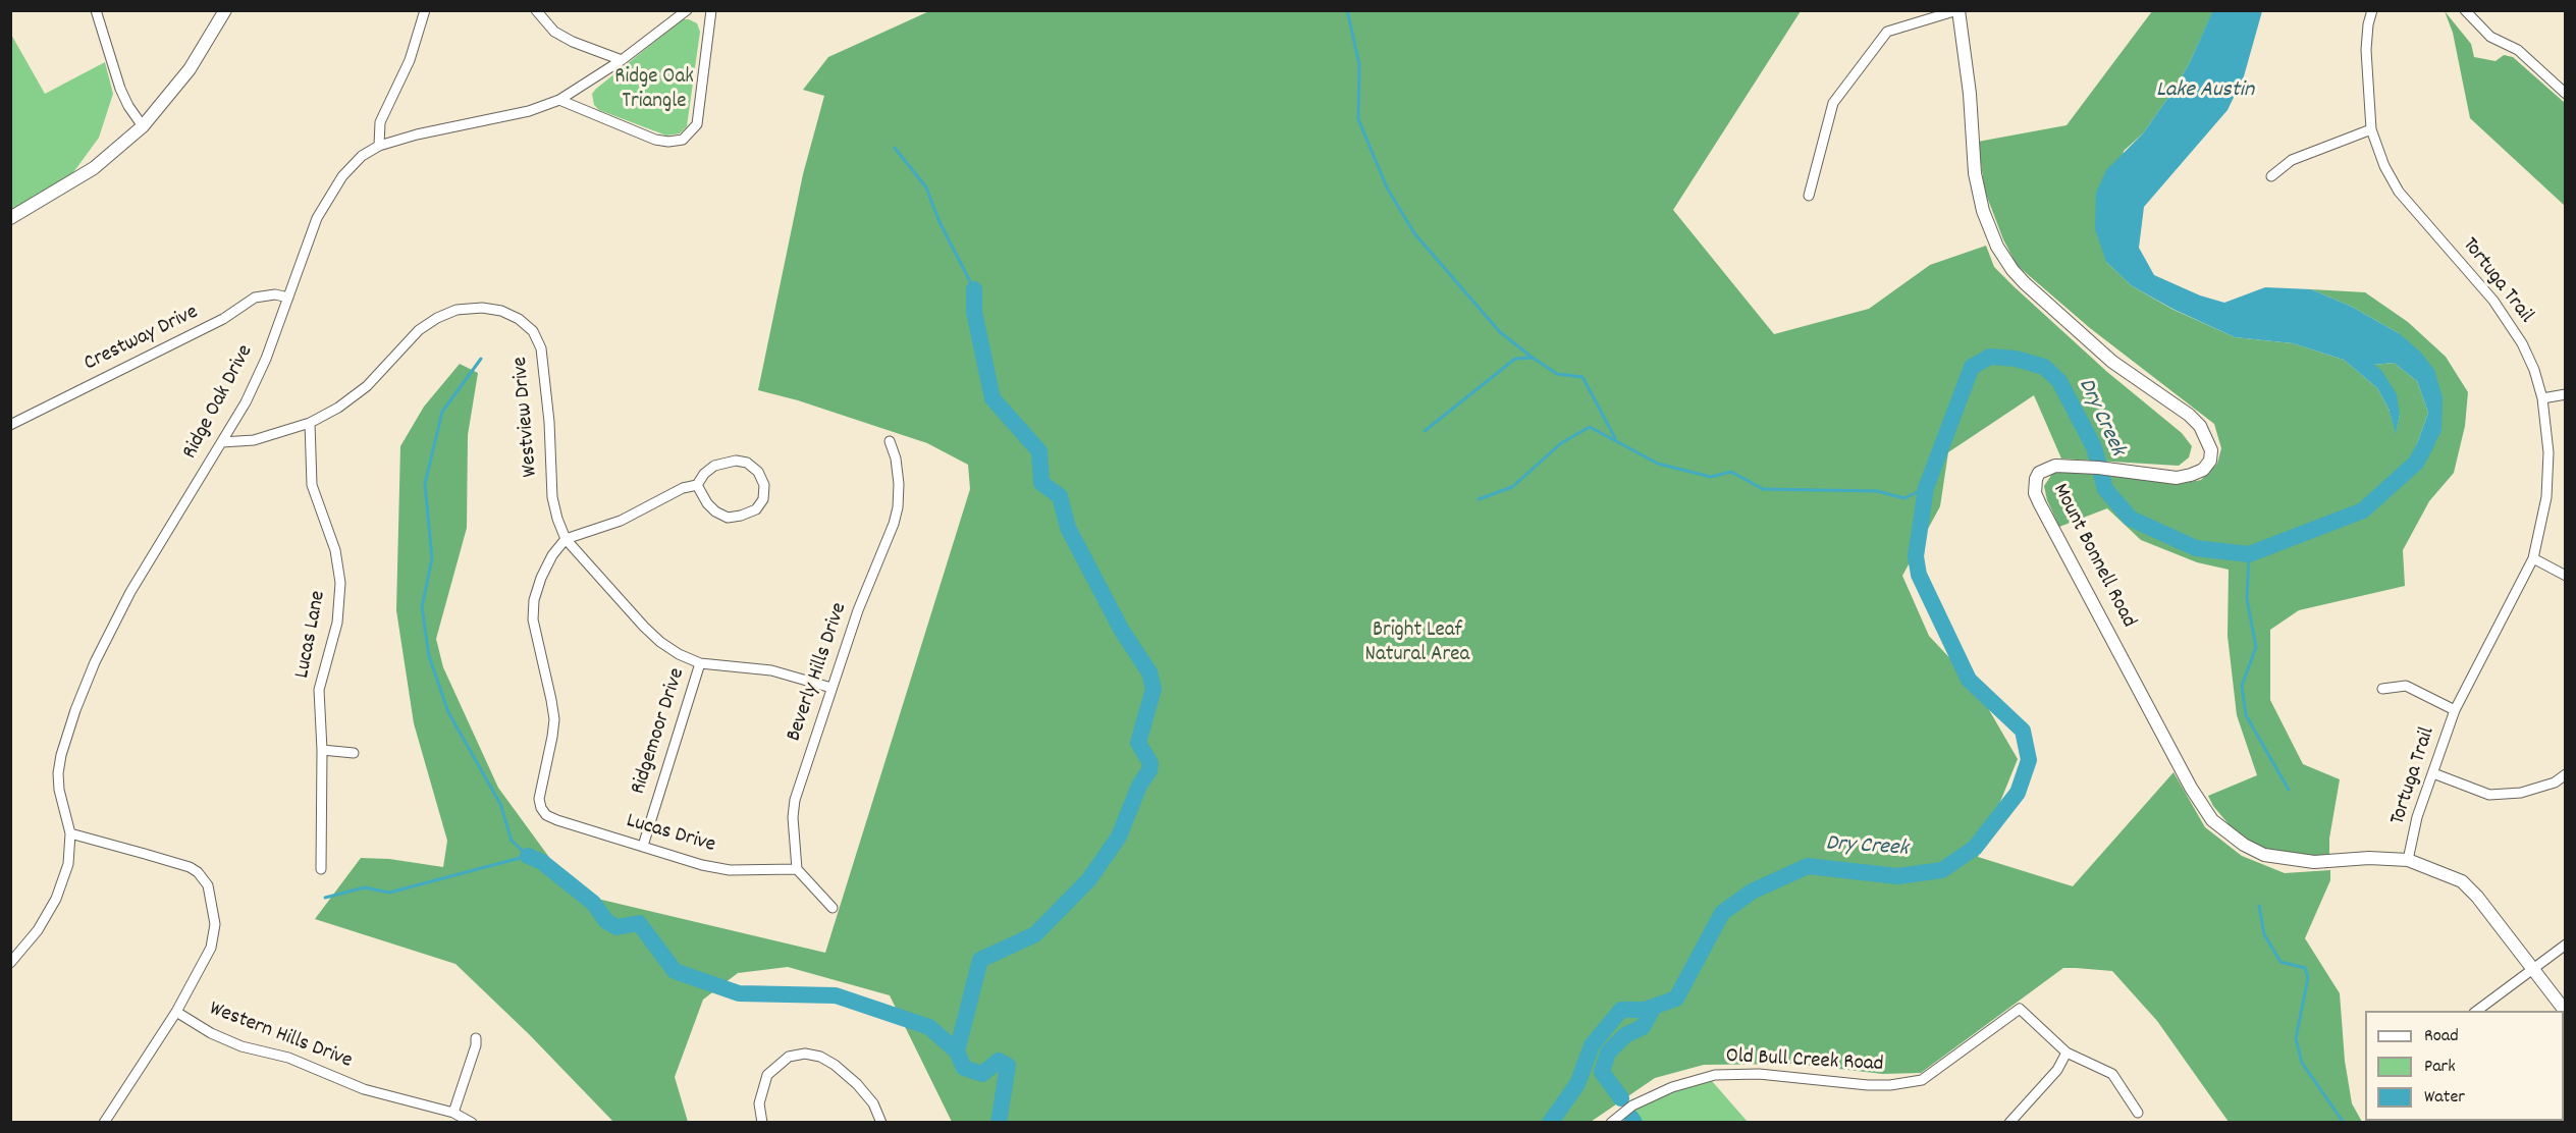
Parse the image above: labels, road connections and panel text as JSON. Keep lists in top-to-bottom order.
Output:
{
  "streets": {
    "street": [
      "Tortuga Trail",
      "Crestway Drive",
      "Ridge Oak Drive",
      "Westview Drive",
      "Mount Bonnell Road",
      "Lucas Lane",
      "Beverly Hills Drive",
      "Ridgemoor Drive",
      "Lucas Drive",
      "Western Hills Drive",
      "Old Bull Creek Road"
    ]
  },
  "crossings": [
    ["Tortuga Trail", "Mount Bonnell Road"],
    ["Crestway Drive", "Ridge Oak Drive"],
    ["Ridge Oak Drive", "Westview Drive"],
    ["Ridge Oak Drive", "Western Hills Drive"],
    ["Westview Drive", "Lucas Lane"],
    ["Westview Drive", "Beverly Hills Drive"],
    ["Westview Drive", "Ridgemoor Drive"],
    ["Westview Drive", "Lucas Drive"],
    ["Beverly Hills Drive", "Lucas Drive"],
    ["Ridgemoor Drive", "Lucas Drive"]
  ],
  "water": ["Lake Austin", "Dry Creek"],
  "parks": ["Ridge Oak Triangle", "Bright Leaf Natural Area"],
  "legend": ["Road", "Park", "Water"]
}
